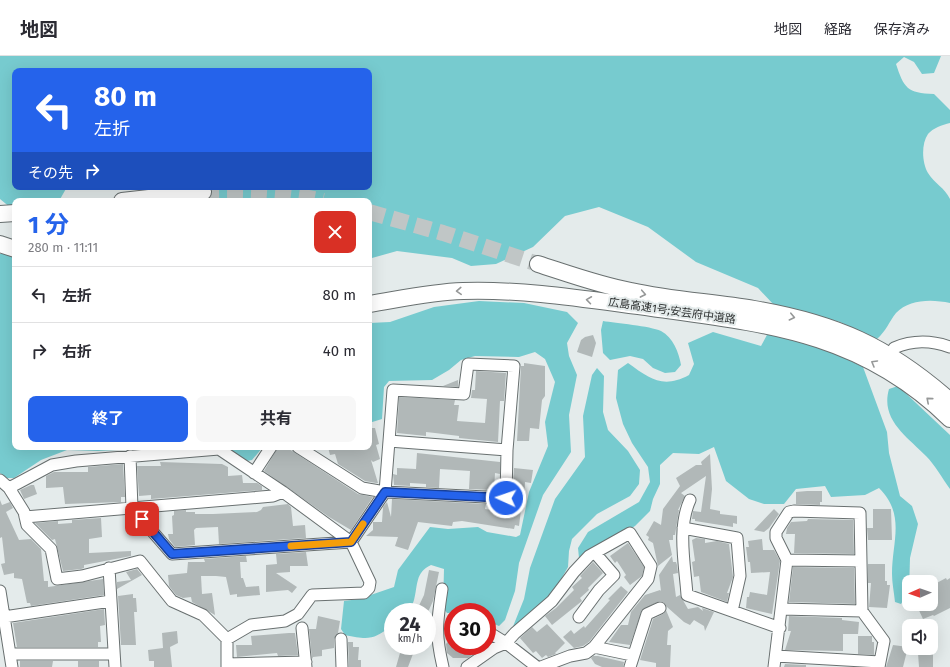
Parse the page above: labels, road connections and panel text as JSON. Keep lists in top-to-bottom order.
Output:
{
  "streets": {
    "highway": ["広島高速1号;安芸府中道路"]
  },
  "north": "left",
  "page": {
    "header": "地図",
    "nav": ["地図", "経路", "保存済み"],
    "turn": ["80 m", "左折"],
    "then": "その先",
    "heading": ["1 分", "280 m · 11:11"],
    "list": [
      {
        "name": "左折",
        "value": "80 m"
      },
      {
        "name": "右折",
        "value": "40 m"
      }
    ],
    "buttons": ["終了", "共有"],
    "speed": "24 km/h",
    "limit": "30"
  }
}
